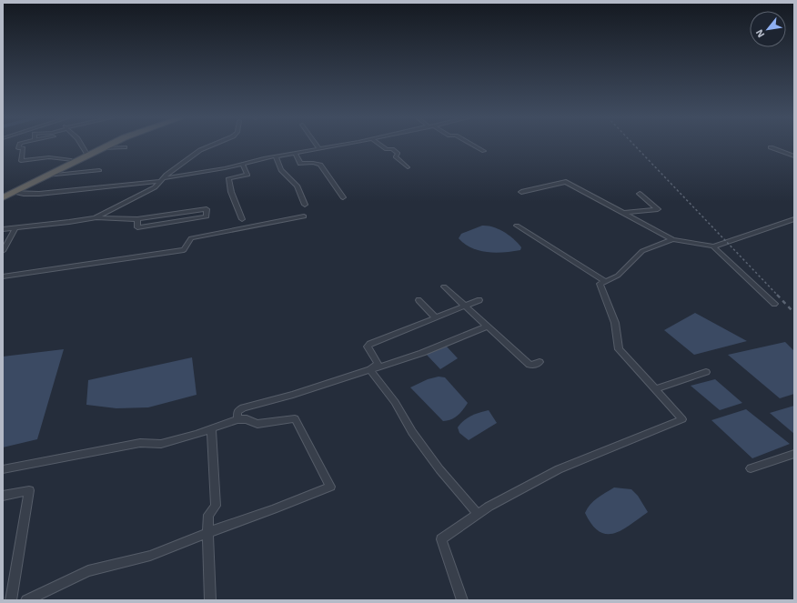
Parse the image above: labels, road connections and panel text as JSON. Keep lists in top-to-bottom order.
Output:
{
  "north": "bottom left"
}
